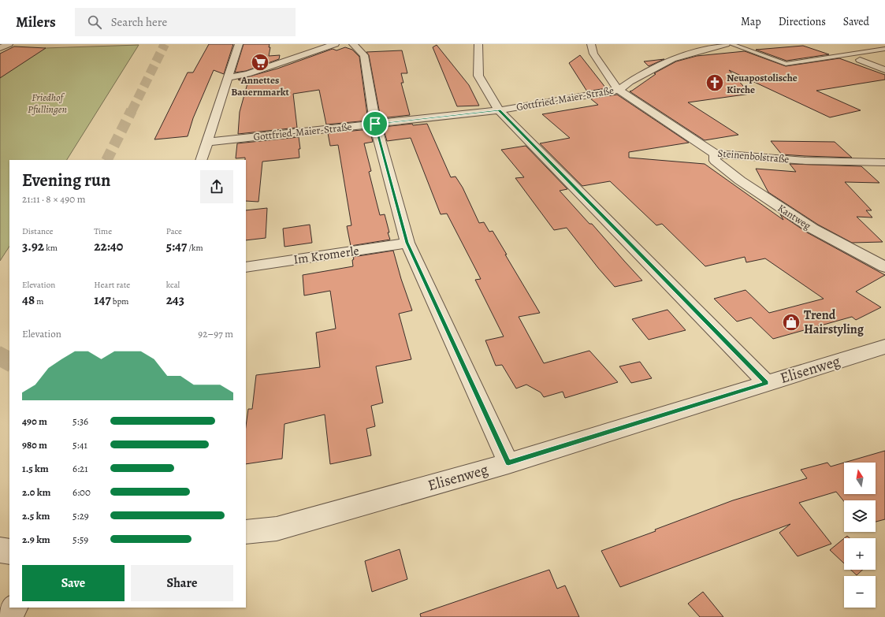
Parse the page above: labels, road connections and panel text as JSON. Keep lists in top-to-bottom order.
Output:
{
  "streets": {
    "street": [
      "Gottfried-Maier-Straße",
      "Steinenbolstraße",
      "Kantweg",
      "Im Kromerle",
      "Elisenweg"
    ]
  },
  "crossings": [
    ["Gottfried-Maier-Straße", "Steinenbolstraße"],
    ["Steinenbolstraße", "Kantweg"]
  ],
  "parks": ["Friedhof Pfullingen"],
  "places": {
    "supermarket": ["Annettes Bauernmarkt"],
    "church": ["Neuapostolische Kirche"],
    "shop": ["Trend Hairstyling"]
  },
  "north": "top",
  "page": {
    "header": "Milers",
    "search": "Search here",
    "nav": ["Map", "Directions", "Saved"],
    "heading": ["Evening run", "21:11 · 8 × 490 m"],
    "stats": [
      ["Distance", "3.92 km"],
      ["Time", "22:40"],
      ["Pace", "5:47 /km"],
      ["Elevation", "48 m"],
      ["Heart rate", "147 bpm"],
      ["kcal", "243"]
    ],
    "chart": ["Elevation", "92–97 m"],
    "list": [
      {
        "name": "490 m",
        "note": "5:36"
      },
      {
        "name": "980 m",
        "note": "5:41"
      },
      {
        "name": "1.5 km",
        "note": "6:21"
      },
      {
        "name": "2.0 km",
        "note": "6:00"
      },
      {
        "name": "2.5 km",
        "note": "5:29"
      },
      {
        "name": "2.9 km",
        "note": "5:59"
      }
    ],
    "map_buttons": ["+", "−"],
    "buttons": ["Save", "Share"]
  }
}
